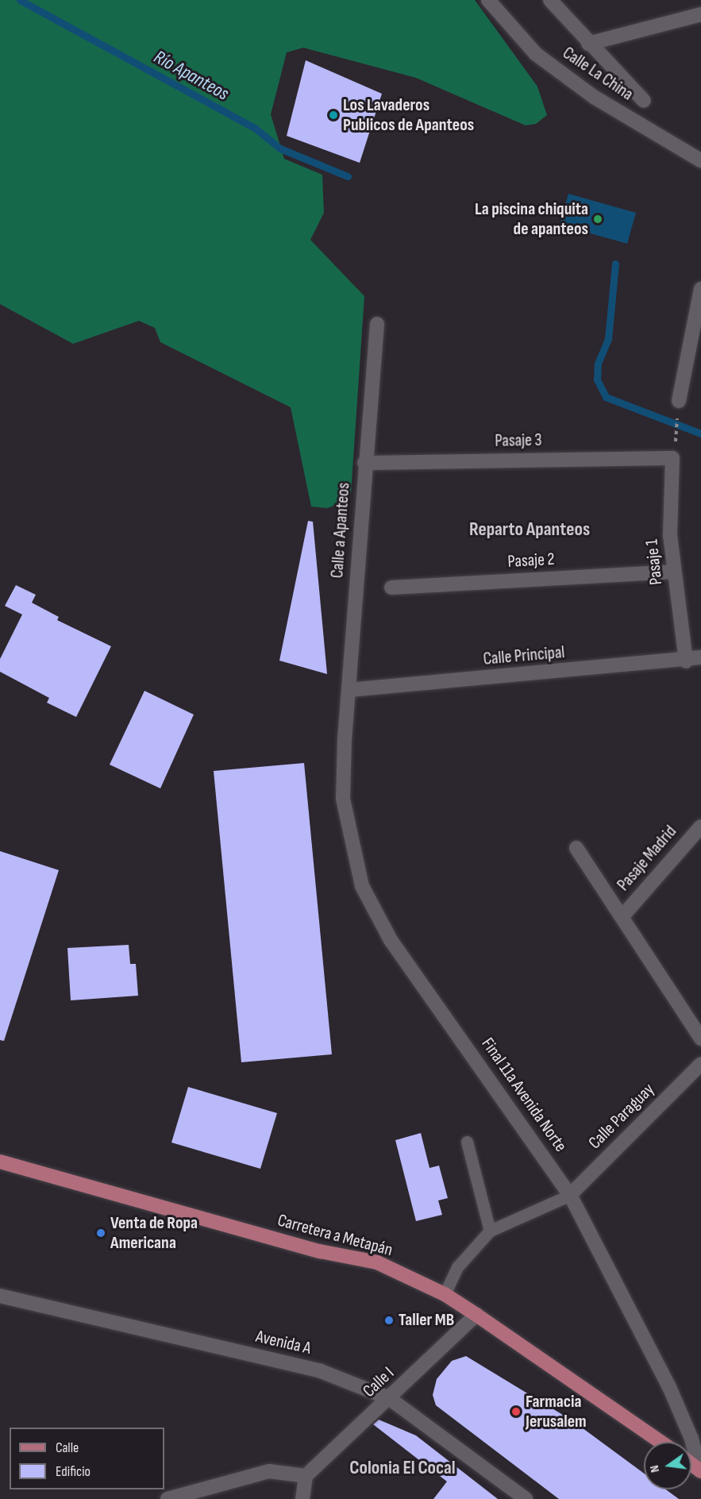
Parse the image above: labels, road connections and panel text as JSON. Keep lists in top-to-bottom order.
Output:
{
  "streets": {
    "main road": ["Carretera a Metapán"],
    "street": [
      "Calle La China",
      "Pasaje 3",
      "Calle a Apanteos",
      "Pasaje 2",
      "Pasaje 1",
      "Calle Principal",
      "Pasaje Madrid",
      "Final 11a Avenida Norte",
      "Calle Paraguay",
      "Avenida A",
      "Calle I"
    ]
  },
  "crossings": [
    ["Pasaje 3", "Calle a Apanteos"],
    ["Pasaje 3", "Pasaje 1"],
    ["Calle a Apanteos", "Calle Principal"],
    ["Calle a Apanteos", "Final 11a Avenida Norte"],
    ["Pasaje 2", "Pasaje 1"],
    ["Pasaje 1", "Calle Principal"],
    ["Final 11a Avenida Norte", "Calle Paraguay"],
    ["Carretera a Metapán", "Calle I"],
    ["Avenida A", "Calle I"]
  ],
  "districts": ["Reparto Apanteos", "Colonia El Cocal"],
  "water": ["Río Apanteos"],
  "places": [
    "Los Lavaderos Publicos de Apanteos",
    "La piscina chiquita de apanteos",
    "Venta de Ropa Americana",
    "Taller MB",
    "Farmacia Jerusalem"
  ],
  "legend": ["Calle", "Edificio"],
  "north": "left"
}
